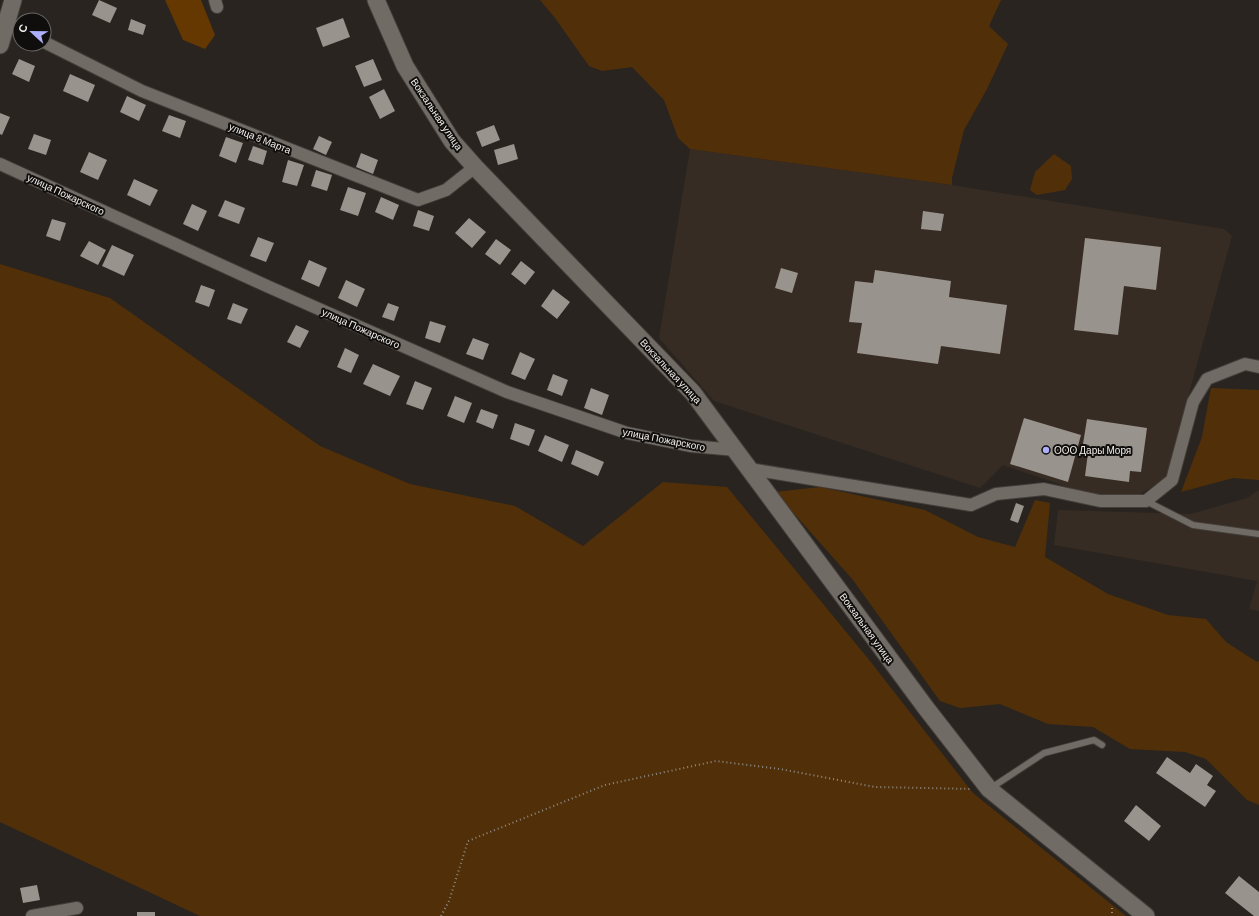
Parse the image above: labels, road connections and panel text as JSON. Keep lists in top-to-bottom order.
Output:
{
  "streets": {
    "street": ["Вокзальная улица", "улица 8 Марта", "улица Пожарского"]
  },
  "crossings": [
    ["Вокзальная улица", "улица 8 Марта"],
    ["Вокзальная улица", "улица Пожарского"]
  ],
  "places": ["ООО Дары Моря"],
  "north": "left"
}
